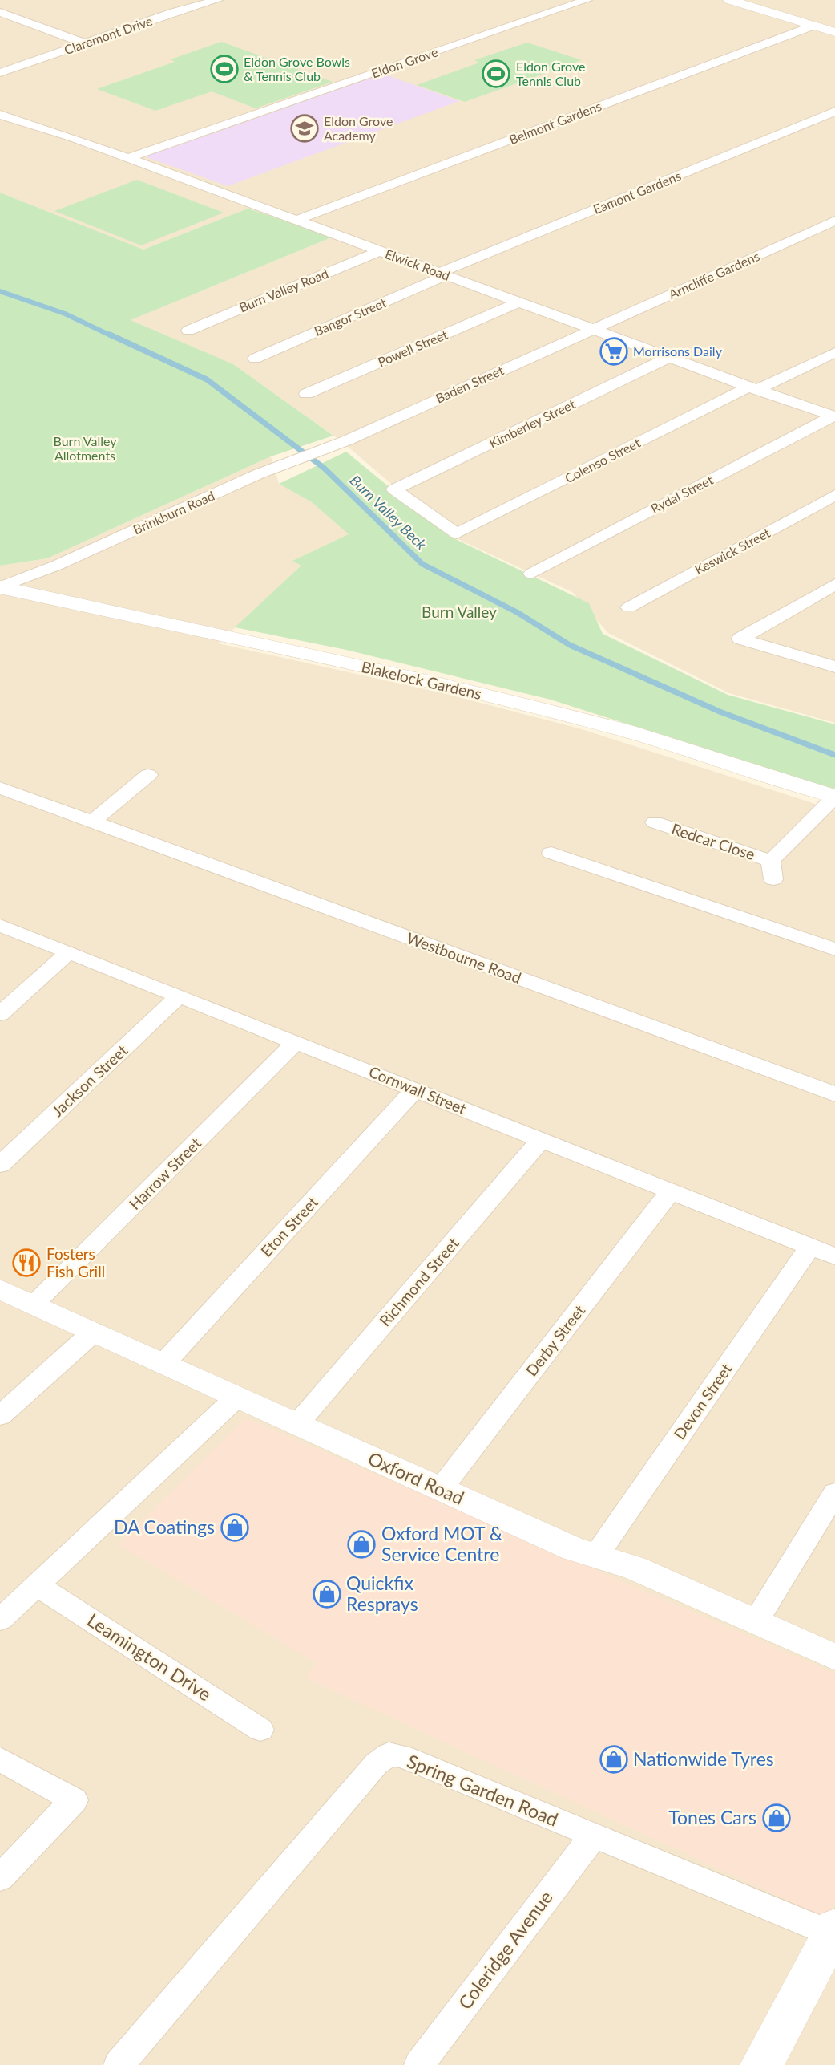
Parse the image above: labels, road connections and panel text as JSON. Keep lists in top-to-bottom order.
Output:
{
  "streets": {
    "street": [
      "Claremont Drive",
      "Eldon Grove",
      "Belmont Gardens",
      "Eamont Gardens",
      "Elwick Road",
      "Arncliffe Gardens",
      "Burn Valley Road",
      "Bangor Street",
      "Powell Street",
      "Baden Street",
      "Kimberley Street",
      "Colenso Street",
      "Rydal Street",
      "Brinkburn Road",
      "Keswick Street",
      "Blakelock Gardens",
      "Redcar Close",
      "Westbourne Road",
      "Jackson Street",
      "Cornwall Street",
      "Harrow Street",
      "Eton Street",
      "Richmond Street",
      "Derby Street",
      "Devon Street",
      "Oxford Road",
      "Leamington Drive",
      "Spring Garden Road",
      "Coleridge Avenue"
    ]
  },
  "crossings": [
    ["Eldon Grove", "Elwick Road"],
    ["Belmont Gardens", "Elwick Road"],
    ["Eamont Gardens", "Elwick Road"],
    ["Eamont Gardens", "Bangor Street"],
    ["Elwick Road", "Arncliffe Gardens"],
    ["Elwick Road", "Burn Valley Road"],
    ["Elwick Road", "Bangor Street"],
    ["Elwick Road", "Powell Street"],
    ["Elwick Road", "Baden Street"],
    ["Elwick Road", "Kimberley Street"],
    ["Elwick Road", "Colenso Street"],
    ["Elwick Road", "Rydal Street"],
    ["Arncliffe Gardens", "Baden Street"],
    ["Baden Street", "Brinkburn Road"],
    ["Kimberley Street", "Colenso Street"],
    ["Brinkburn Road", "Blakelock Gardens"],
    ["Blakelock Gardens", "Redcar Close"],
    ["Jackson Street", "Cornwall Street"],
    ["Cornwall Street", "Harrow Street"],
    ["Cornwall Street", "Eton Street"],
    ["Cornwall Street", "Richmond Street"],
    ["Cornwall Street", "Derby Street"],
    ["Cornwall Street", "Devon Street"],
    ["Harrow Street", "Oxford Road"],
    ["Eton Street", "Oxford Road"],
    ["Richmond Street", "Oxford Road"],
    ["Derby Street", "Oxford Road"],
    ["Devon Street", "Oxford Road"],
    ["Spring Garden Road", "Coleridge Avenue"]
  ],
  "water": ["Burn Valley Beck"],
  "parks": ["Burn Valley Allotments", "Burn Valley"],
  "places": {
    "sports": ["Eldon Grove Bowls & Tennis Club", "Eldon Grove Tennis Club"],
    "school or university": ["Eldon Grove Academy"],
    "supermarket": ["Morrisons Daily"],
    "restaurant": ["Fosters Fish Grill"],
    "shop": [
      "DA Coatings",
      "Oxford MOT & Service Centre",
      "Quickfix Resprays",
      "Nationwide Tyres",
      "Tones Cars"
    ]
  }
}
